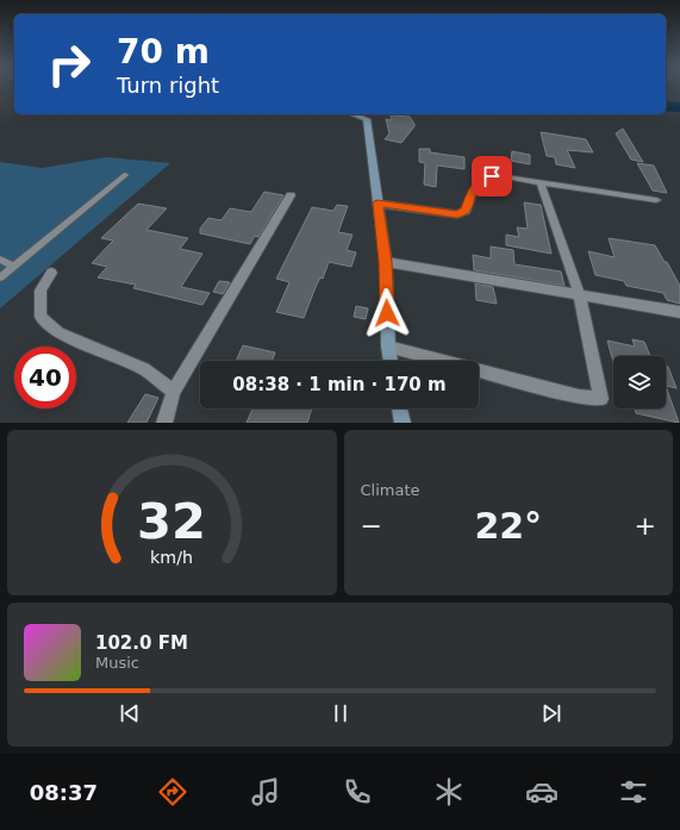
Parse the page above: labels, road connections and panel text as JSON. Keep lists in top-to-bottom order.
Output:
{
  "page": {
    "turn": ["70 m", "Turn right"],
    "limit": "40",
    "trip": "08:38 · 1 min · 170 m",
    "tile": "Climate",
    "heat": ["−", "22°", "+"],
    "song": ["102.0 FM", "Music"],
    "tabs": "08:37",
    "gauge": ["32", "km/h"]
  }
}
